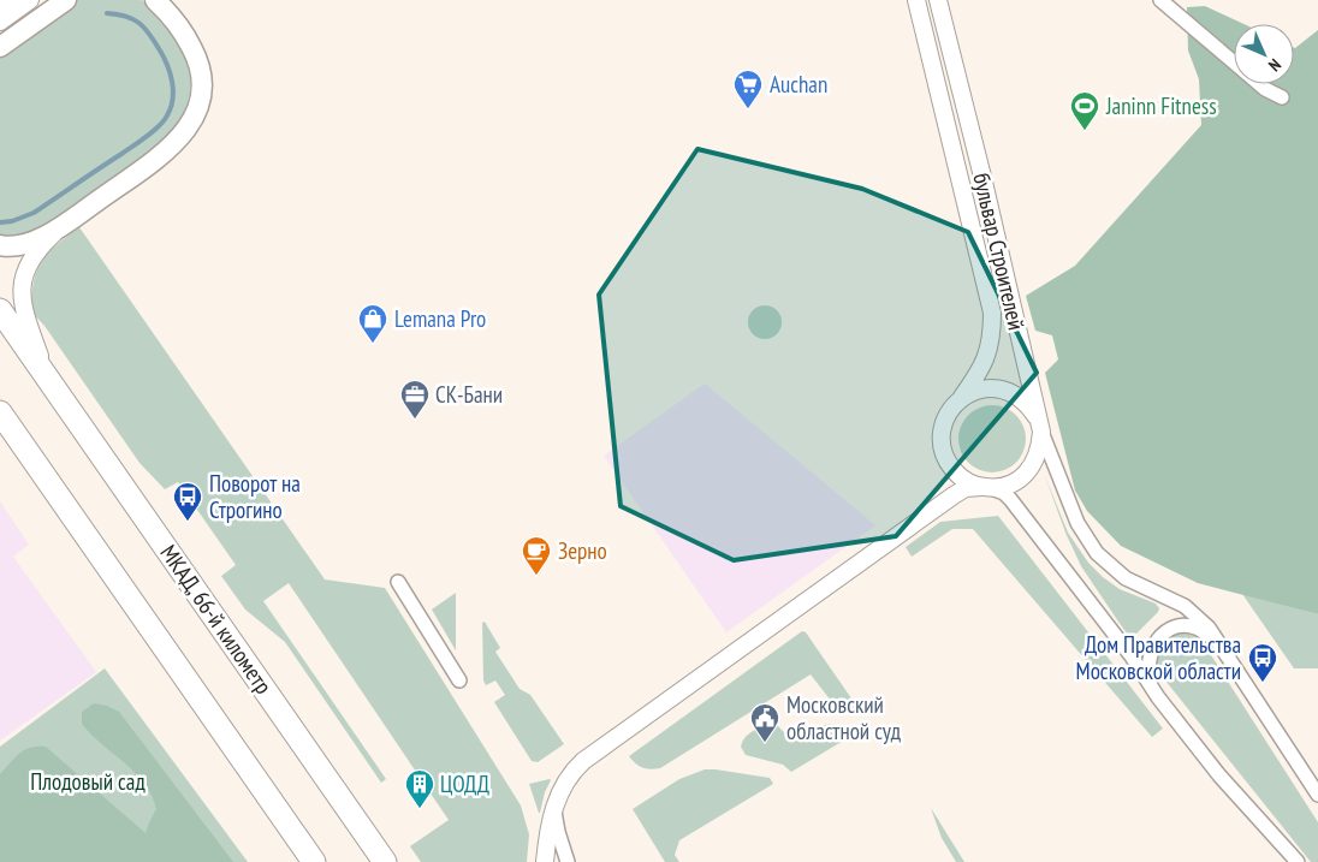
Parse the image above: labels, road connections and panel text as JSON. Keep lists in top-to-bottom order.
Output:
{
  "streets": {
    "highway": ["МКАД, 66-й километр"],
    "street": ["бульвар Строителей"]
  },
  "parks": ["Плодовый сад"],
  "places": {
    "supermarket": ["Auchan"],
    "sports": ["Janinn Fitness"],
    "shop": ["Lemana Pro"],
    "office": ["СК-Бани"],
    "bus stop": ["Поворот на Строгино", "Дом Правительства Московской области"],
    "cafe": ["Зерно"],
    "public building": ["Московский областной суд"],
    "building": ["ЦОДД"]
  },
  "north": "bottom right"
}
